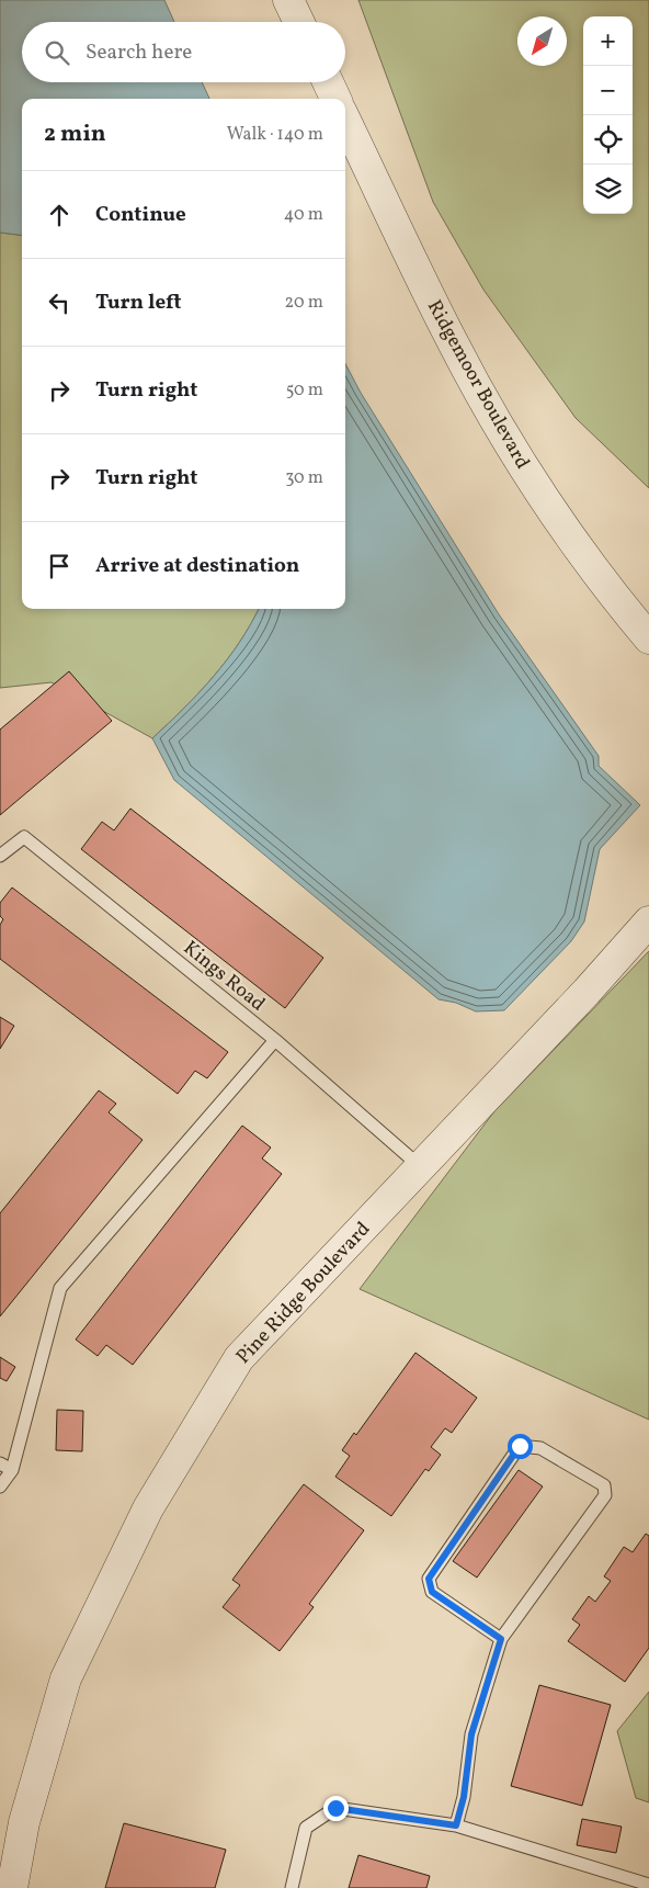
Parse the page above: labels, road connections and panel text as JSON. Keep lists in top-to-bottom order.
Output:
{
  "streets": {
    "street": ["Ridgemoor Boulevard", "Pine Ridge Boulevard"],
    "lane": ["Kings Road"]
  },
  "crossings": [
    ["Kings Road", "Pine Ridge Boulevard"]
  ],
  "north": "bottom left",
  "page": {
    "map_buttons": ["+", "−"],
    "search": "Search here",
    "heading": ["2 min", "Walk · 140 m"],
    "list": [
      ["Continue", "40 m"],
      ["Turn left", "20 m"],
      ["Turn right", "50 m"],
      ["Turn right", "30 m"],
      "Arrive at destination"
    ]
  }
}
